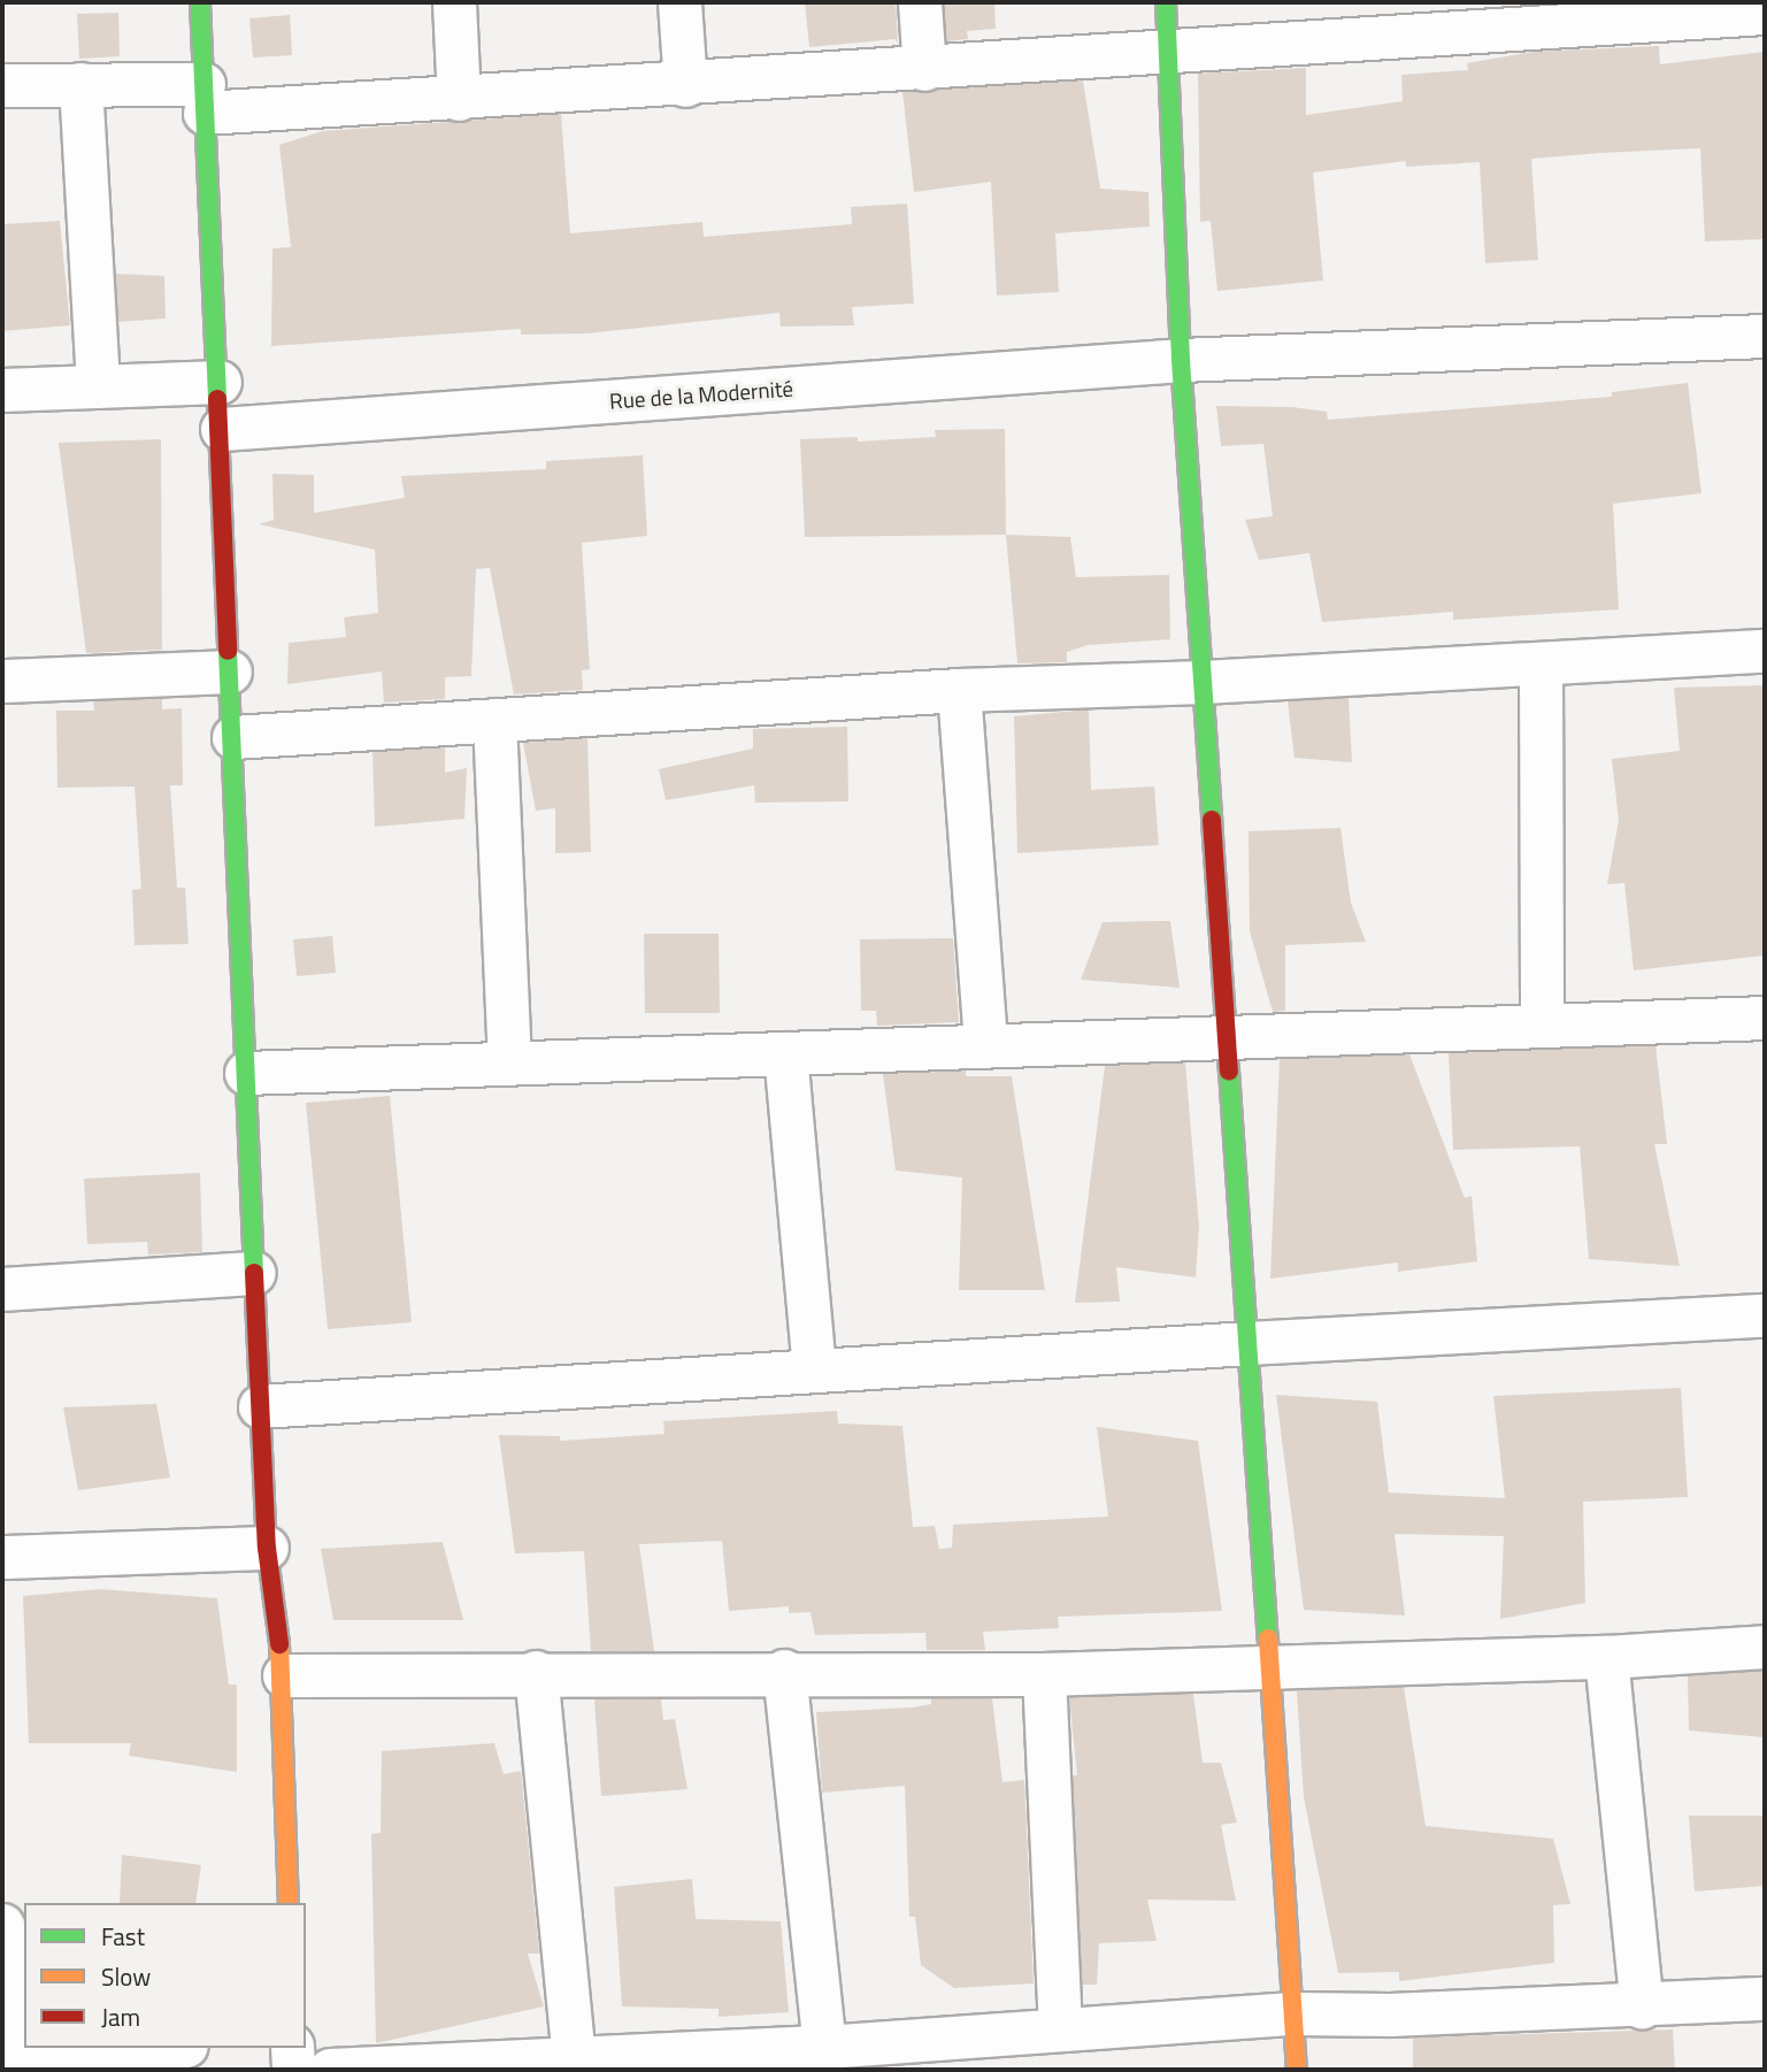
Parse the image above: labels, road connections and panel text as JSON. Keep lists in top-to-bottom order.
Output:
{
  "streets": {
    "street": ["Rue de la Modernité"]
  },
  "legend": ["Fast", "Slow", "Jam"]
}
